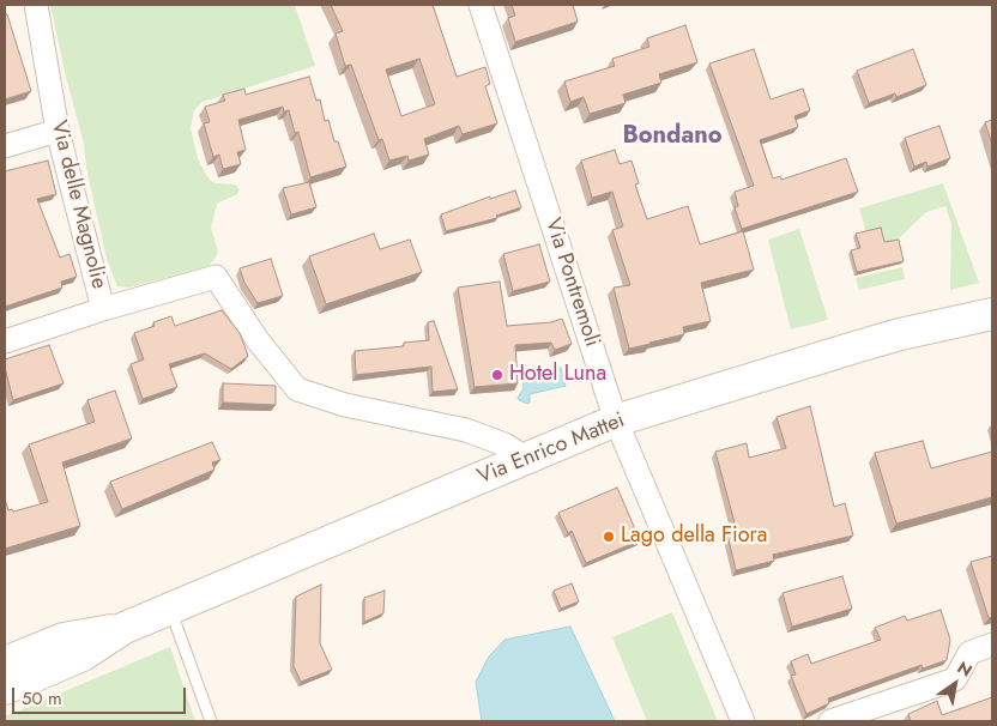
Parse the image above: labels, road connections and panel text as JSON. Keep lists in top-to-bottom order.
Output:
{
  "streets": {
    "main road": ["Via Enrico Mattei"],
    "street": ["Via delle Magnolie", "Via Pontremoli"]
  },
  "crossings": [
    ["Via delle Magnolie", "Via Enrico Mattei"],
    ["Via Pontremoli", "Via Enrico Mattei"]
  ],
  "districts": ["Bondano"],
  "places": ["Hotel Luna", "Lago della Fiora"],
  "scale_bar": "50 m",
  "north": "top right"
}
